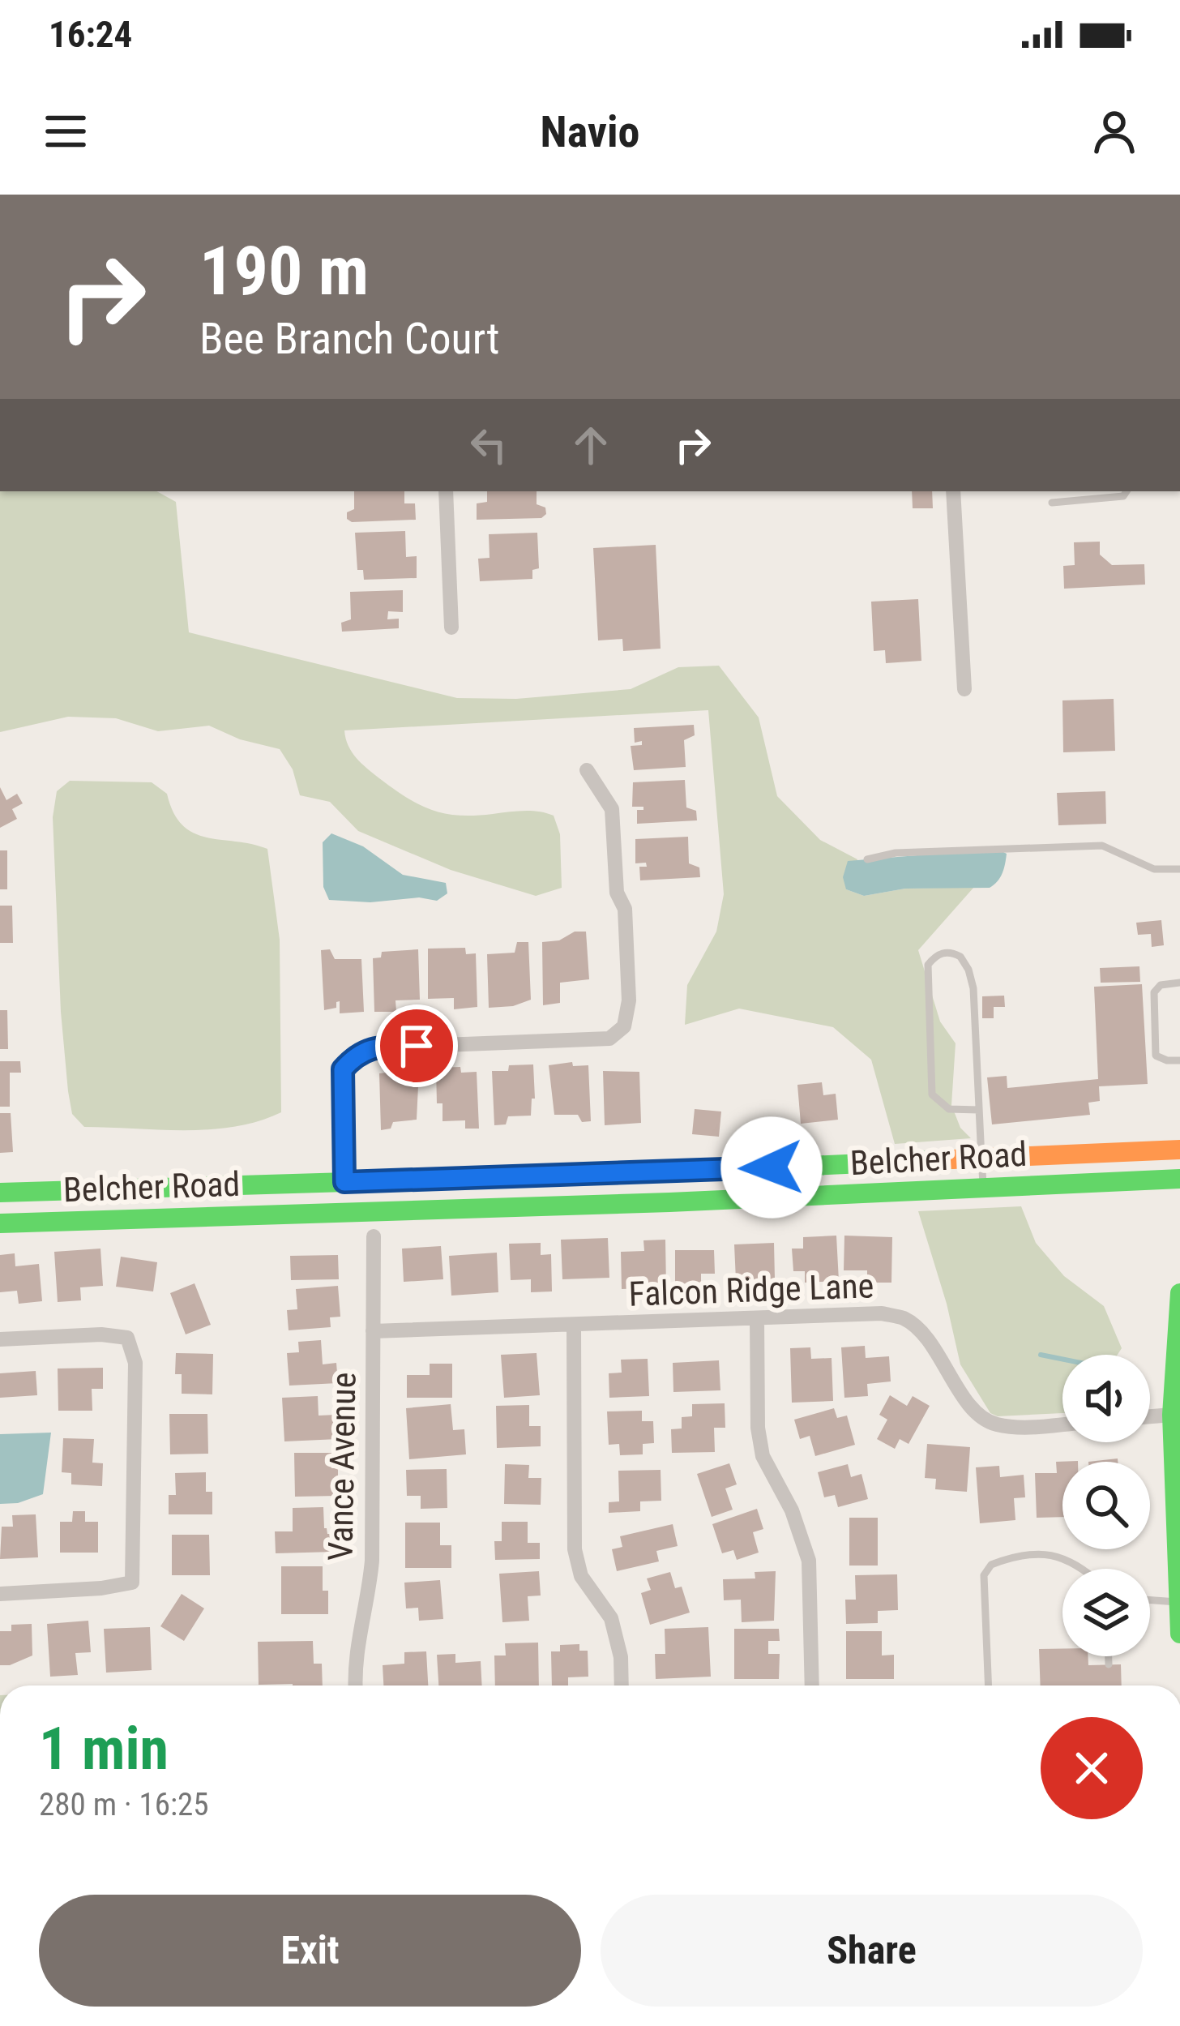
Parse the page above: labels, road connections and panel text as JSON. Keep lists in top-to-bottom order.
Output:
{
  "streets": {
    "main road": ["Belcher Road"],
    "street": ["Falcon Ridge Lane", "Vance Avenue"]
  },
  "crossings": [
    ["Falcon Ridge Lane", "Vance Avenue"]
  ],
  "page": {
    "status": "16:24",
    "header": "Navio",
    "turn": ["190 m", "Bee Branch Court"],
    "heading": ["1 min", "280 m · 16:25"],
    "buttons": ["Exit", "Share"]
  }
}
